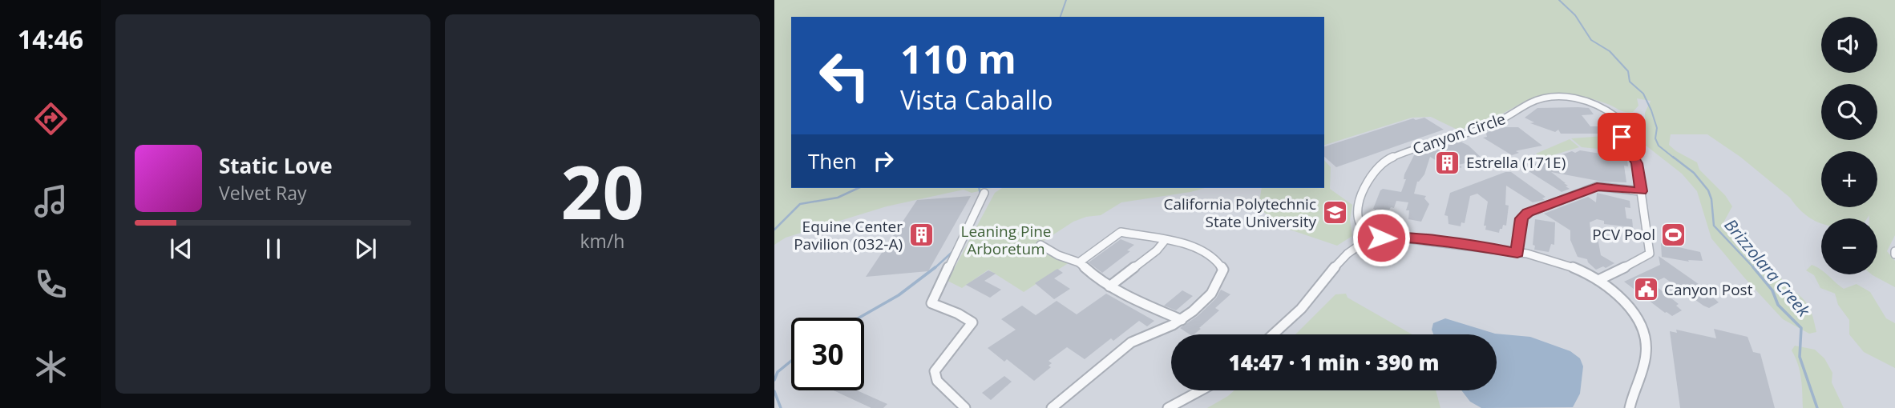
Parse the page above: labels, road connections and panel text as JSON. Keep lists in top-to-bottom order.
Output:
{
  "streets": {
    "street": ["Canyon Circle"]
  },
  "water": ["Brizzolara Creek"],
  "parks": ["Leaning Pine Arboretum"],
  "places": {
    "building": ["Estrella (171E)", "Equine Center Pavilion (032-A)"],
    "school or university": ["California Polytechnic State University"],
    "sports": ["PCV Pool"],
    "public building": ["Canyon Post"]
  },
  "page": {
    "tabs": "14:46",
    "tile": ["20", "km/h"],
    "map_buttons": ["+", "−"],
    "turn": ["110 m", "Vista Caballo"],
    "then": "Then",
    "song": ["Static Love", "Velvet Ray"],
    "limit": "30",
    "trip": "14:47 · 1 min · 390 m"
  }
}
